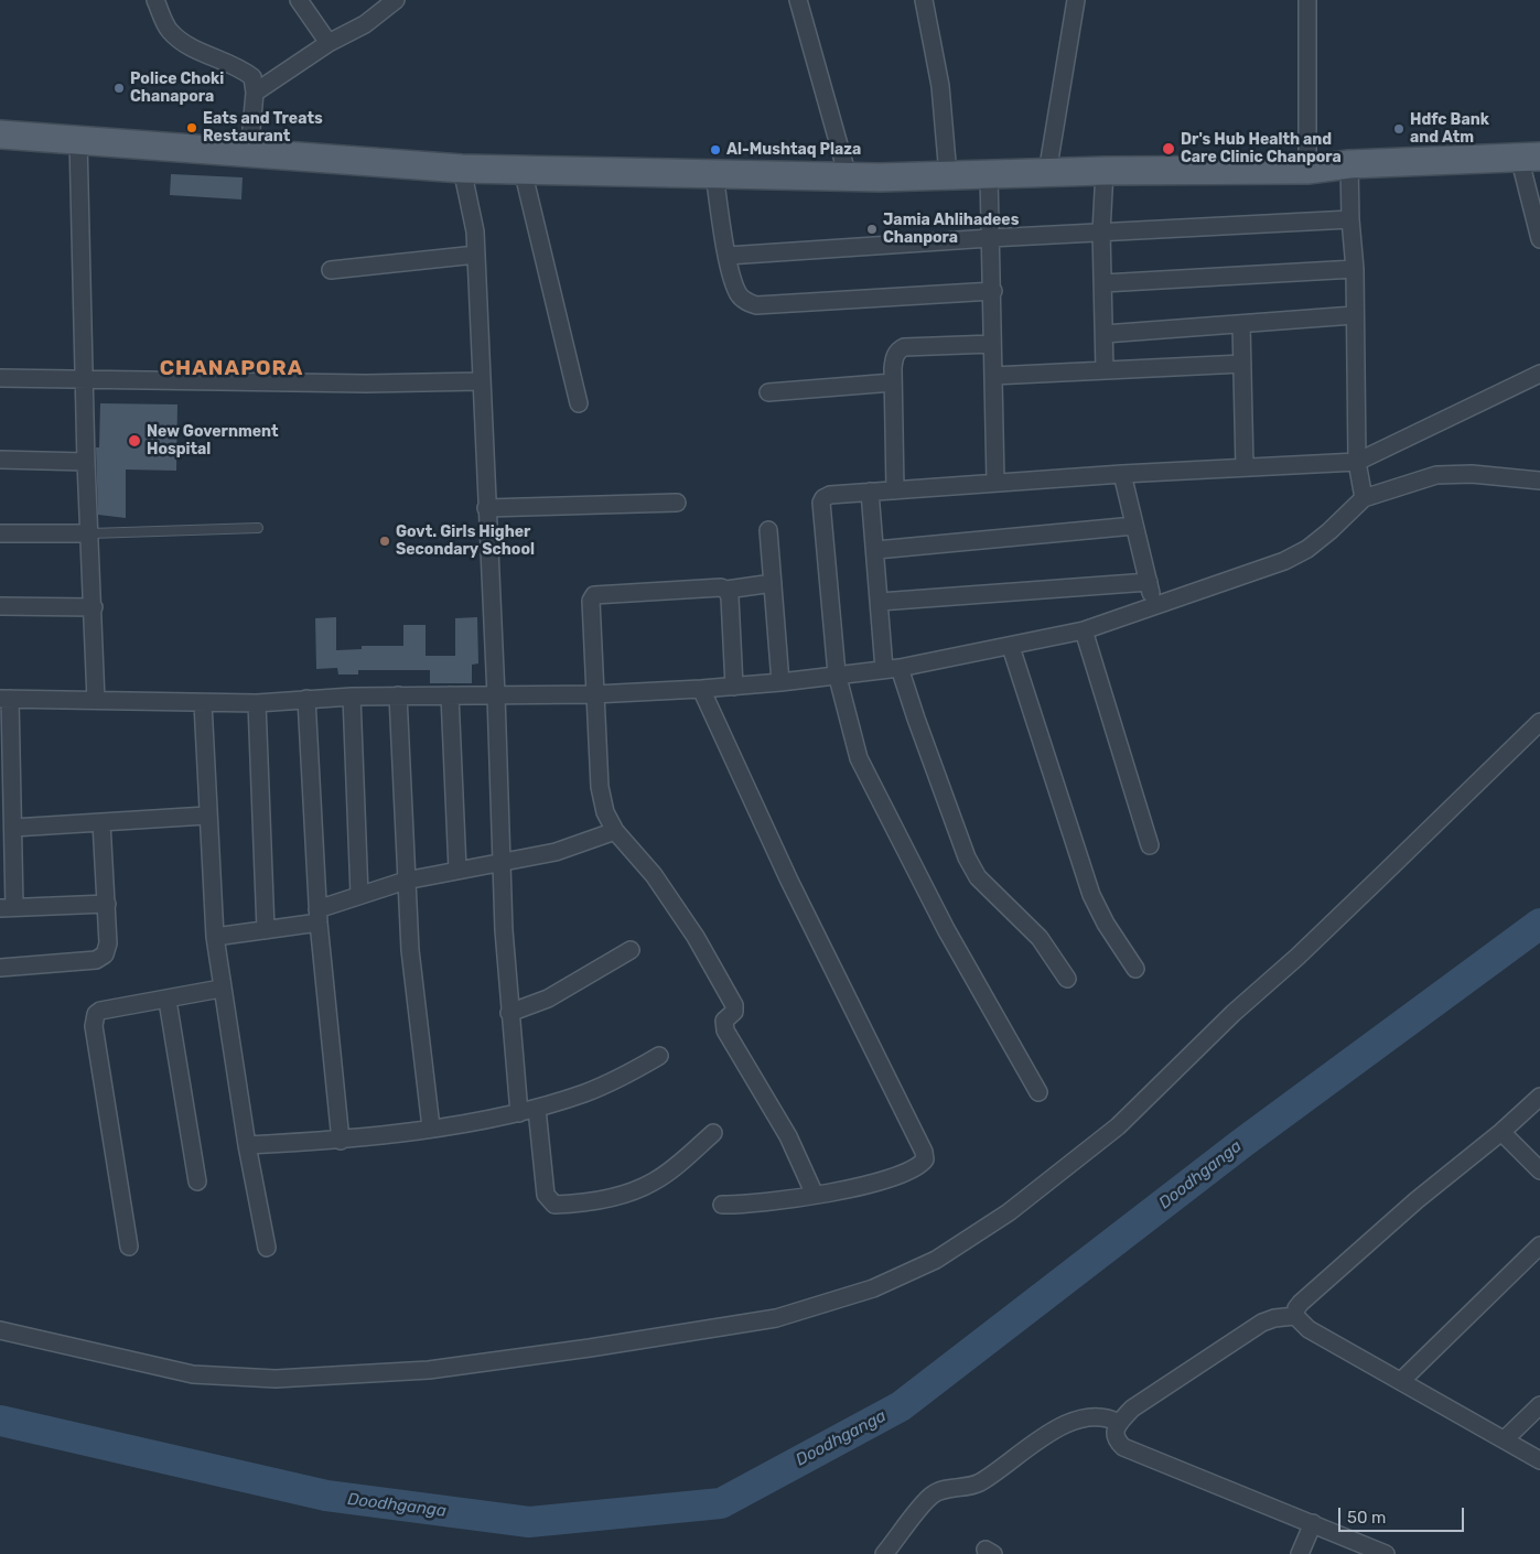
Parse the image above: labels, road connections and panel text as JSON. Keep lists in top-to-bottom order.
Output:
{
  "districts": ["CHANAPORA"],
  "water": ["Doodhganga"],
  "places": [
    "Police Choki Chanapora",
    "Eats and Treats Restaurant",
    "Hdfc Bank and Atm",
    "Dr's Hub Health and Care Clinic Chanpora",
    "Al-Mushtaq Plaza",
    "Jamia Ahlihadees Chanpora",
    "New Government Hospital",
    "Govt. Girls Higher Secondary School"
  ],
  "scale_bar": "50 m"
}
